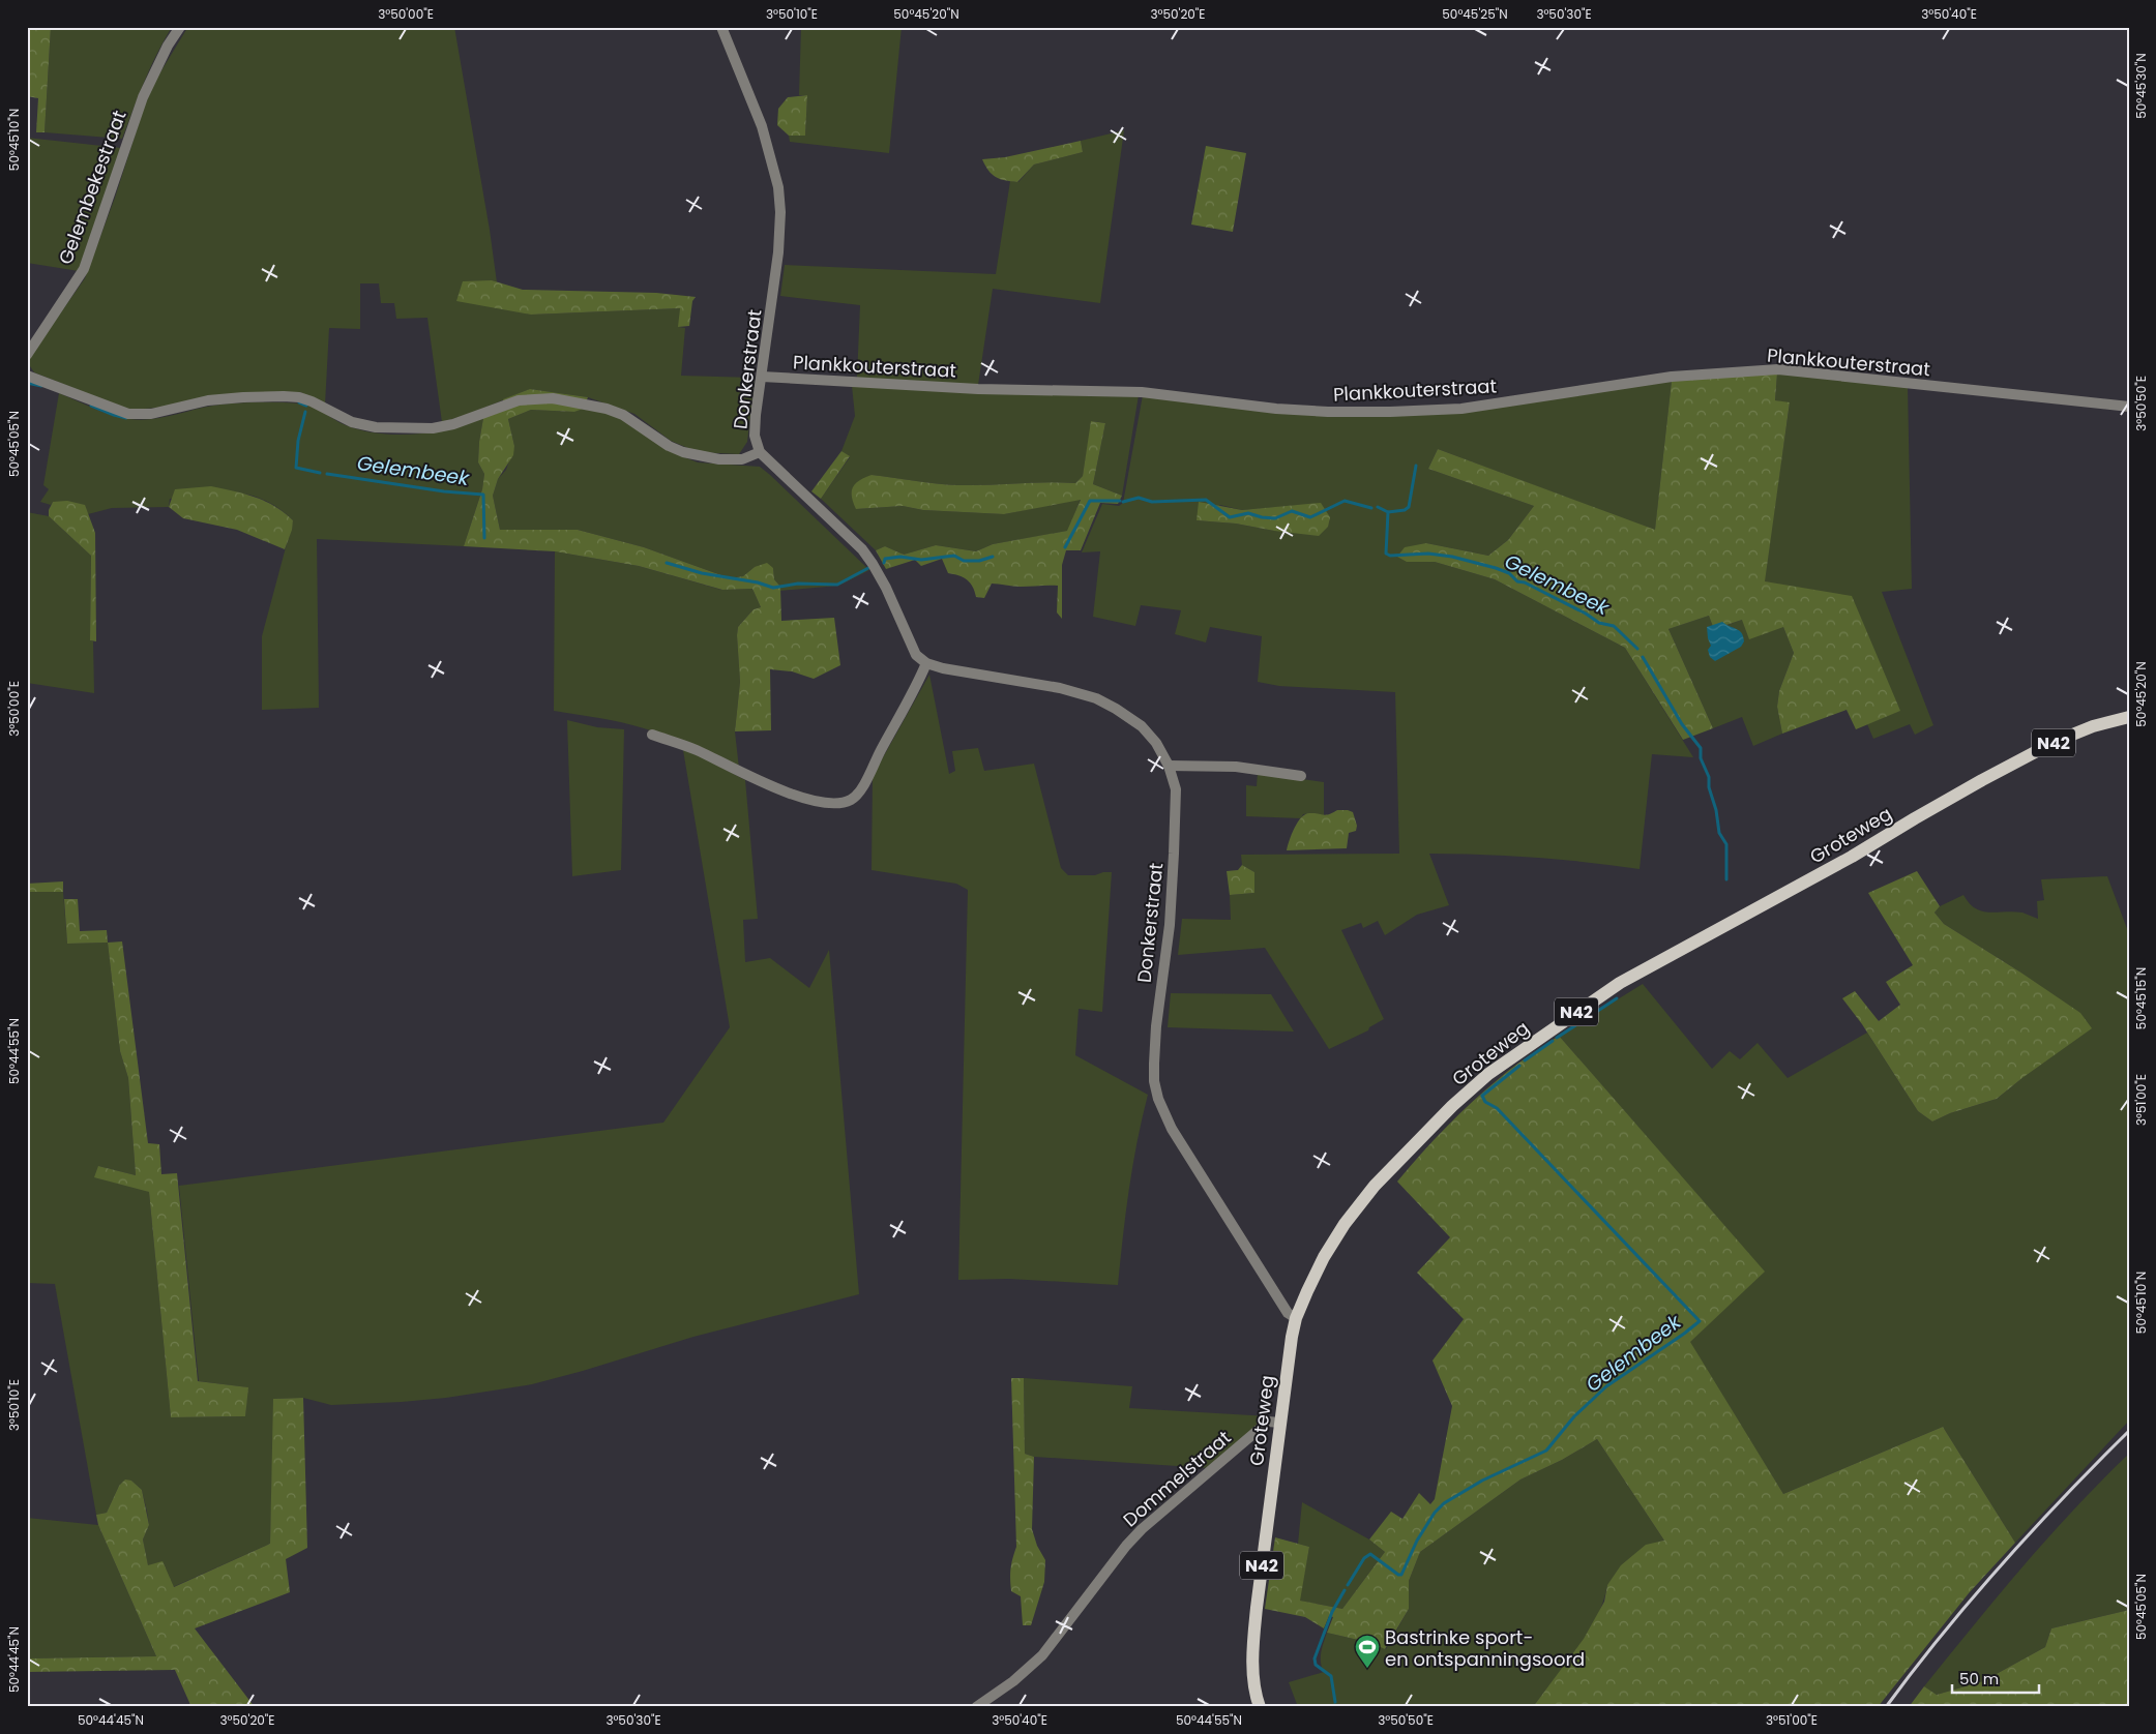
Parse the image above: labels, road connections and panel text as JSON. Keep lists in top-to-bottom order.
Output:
{
  "streets": {
    "main road": ["N42", "Groteweg"],
    "street": [
      "Gelembekestraat",
      "Plankkouterstraat",
      "Donkerstraat",
      "Dommelstraat"
    ]
  },
  "crossings": [
    ["Plankkouterstraat", "Donkerstraat"],
    ["Donkerstraat", "Groteweg"],
    ["Groteweg", "Dommelstraat"]
  ],
  "water": ["Gelembeek"],
  "places": {
    "sports": ["Bastrinke sport- en ontspanningsoord"]
  },
  "scale_bar": "50 m",
  "coordinates": [
    "3°50'00\"E",
    "3°50'10\"E",
    "50°45'20\"N",
    "3°50'20\"E",
    "50°45'25\"N",
    "3°50'30\"E",
    "3°50'40\"E",
    "50°45'30\"N",
    "50°45'10\"N",
    "3°50'50\"E",
    "50°45'05\"N",
    "50°45'15\"N",
    "50°44'55\"N",
    "3°51'00\"E",
    "50°44'45\"N"
  ]
}
